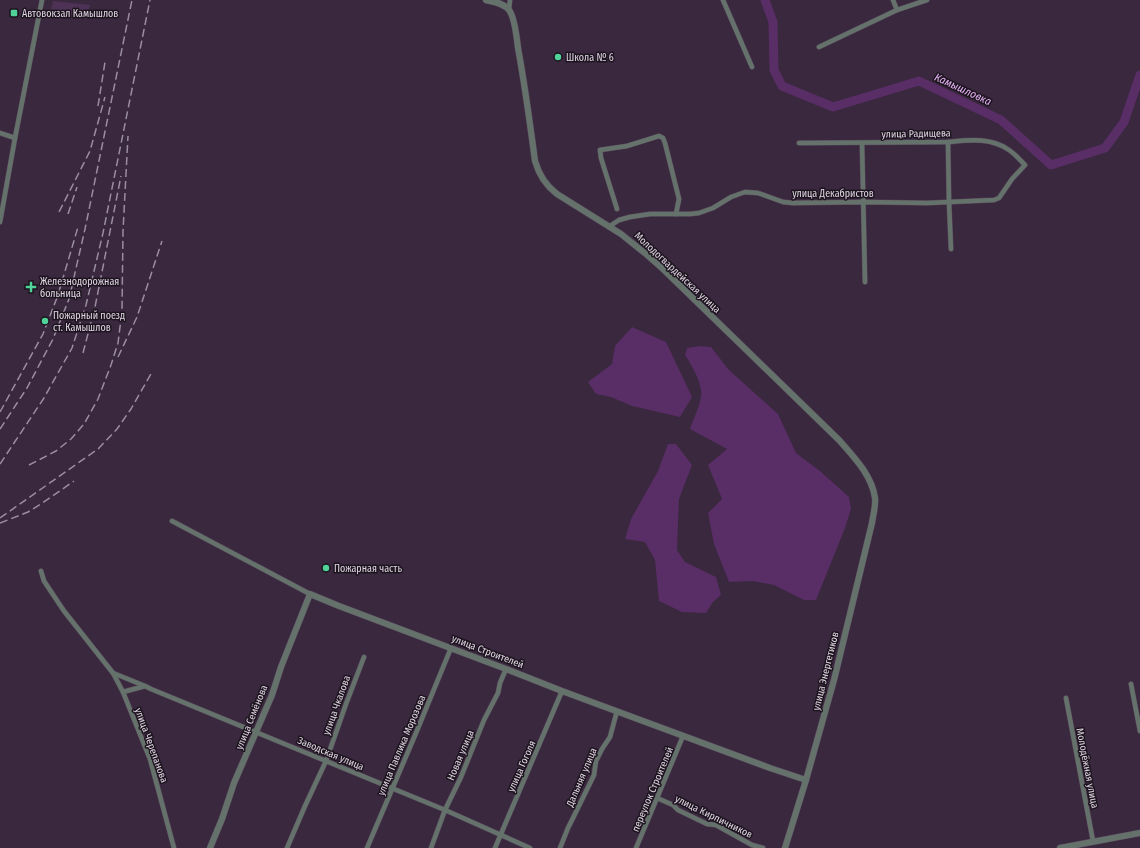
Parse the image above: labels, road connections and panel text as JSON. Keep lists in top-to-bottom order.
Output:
{
  "streets": {
    "street": [
      "улица Радищева",
      "улица Декабристов",
      "Молодогвардейская улица",
      "улица Строителей",
      "улица Энергетиков",
      "улица Чкалова",
      "улица Семёнова",
      "улица Черепанова",
      "улица Павлика Морозова",
      "Заводская улица",
      "Новая улица",
      "улица Гоголя",
      "Молодёжная улица",
      "Дальняя улица",
      "переулок Строителей",
      "улица Кирпичников"
    ]
  },
  "crossings": [
    ["улица Радищева", "улица Декабристов"],
    ["улица Декабристов", "Молодогвардейская улица"],
    ["Молодогвардейская улица", "улица Энергетиков"],
    ["улица Строителей", "улица Энергетиков"],
    ["улица Строителей", "улица Семёнова"],
    ["улица Строителей", "улица Павлика Морозова"],
    ["улица Строителей", "Новая улица"],
    ["улица Строителей", "улица Гоголя"],
    ["улица Строителей", "Дальняя улица"],
    ["улица Строителей", "переулок Строителей"],
    ["улица Чкалова", "Заводская улица"],
    ["улица Семёнова", "Заводская улица"],
    ["улица Черепанова", "Заводская улица"],
    ["улица Павлика Морозова", "Заводская улица"],
    ["Заводская улица", "Новая улица"],
    ["Заводская улица", "улица Гоголя"],
    ["переулок Строителей", "улица Кирпичников"]
  ],
  "water": ["Камышловка"],
  "places": {
    "transit": ["Автовокзал Камышлов"],
    "other": ["Школа № 6", "Пожарный поезд ст. Камышлов", "Пожарная часть"],
    "health": ["Железнодорожная больница"]
  }
}
